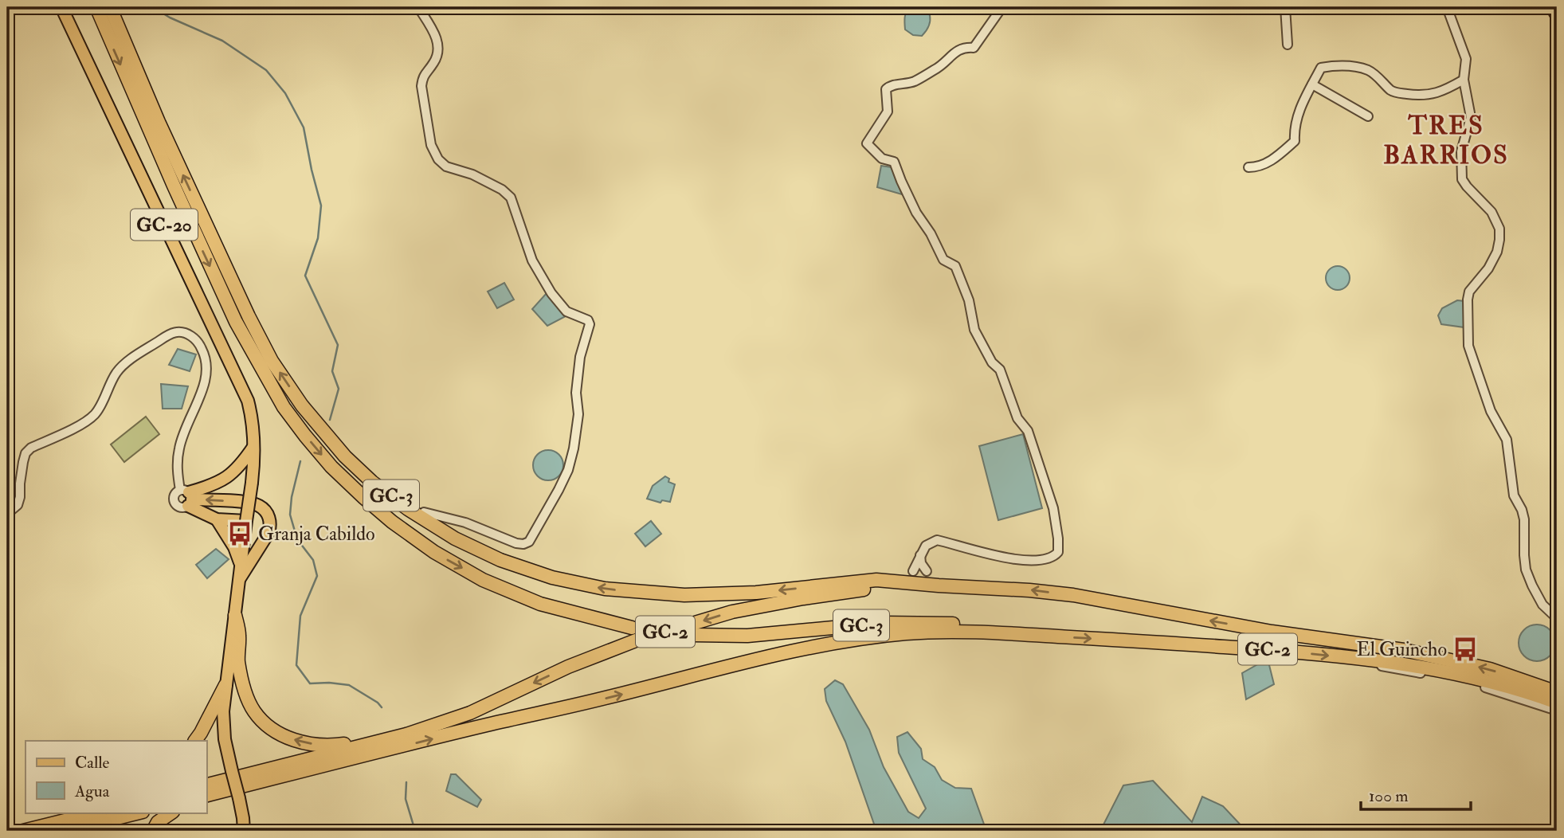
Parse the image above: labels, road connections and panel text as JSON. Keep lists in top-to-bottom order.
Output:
{
  "streets": {
    "highway": ["GC-3", "GC-2"],
    "main road": ["GC-20"]
  },
  "crossings": [
    ["GC-3", "GC-2"]
  ],
  "districts": ["TRES BARRIOS"],
  "places": {
    "bus stop": ["Granja Cabildo", "El Guincho"]
  },
  "legend": ["Calle", "Agua"],
  "scale_bar": "100 m"
}
